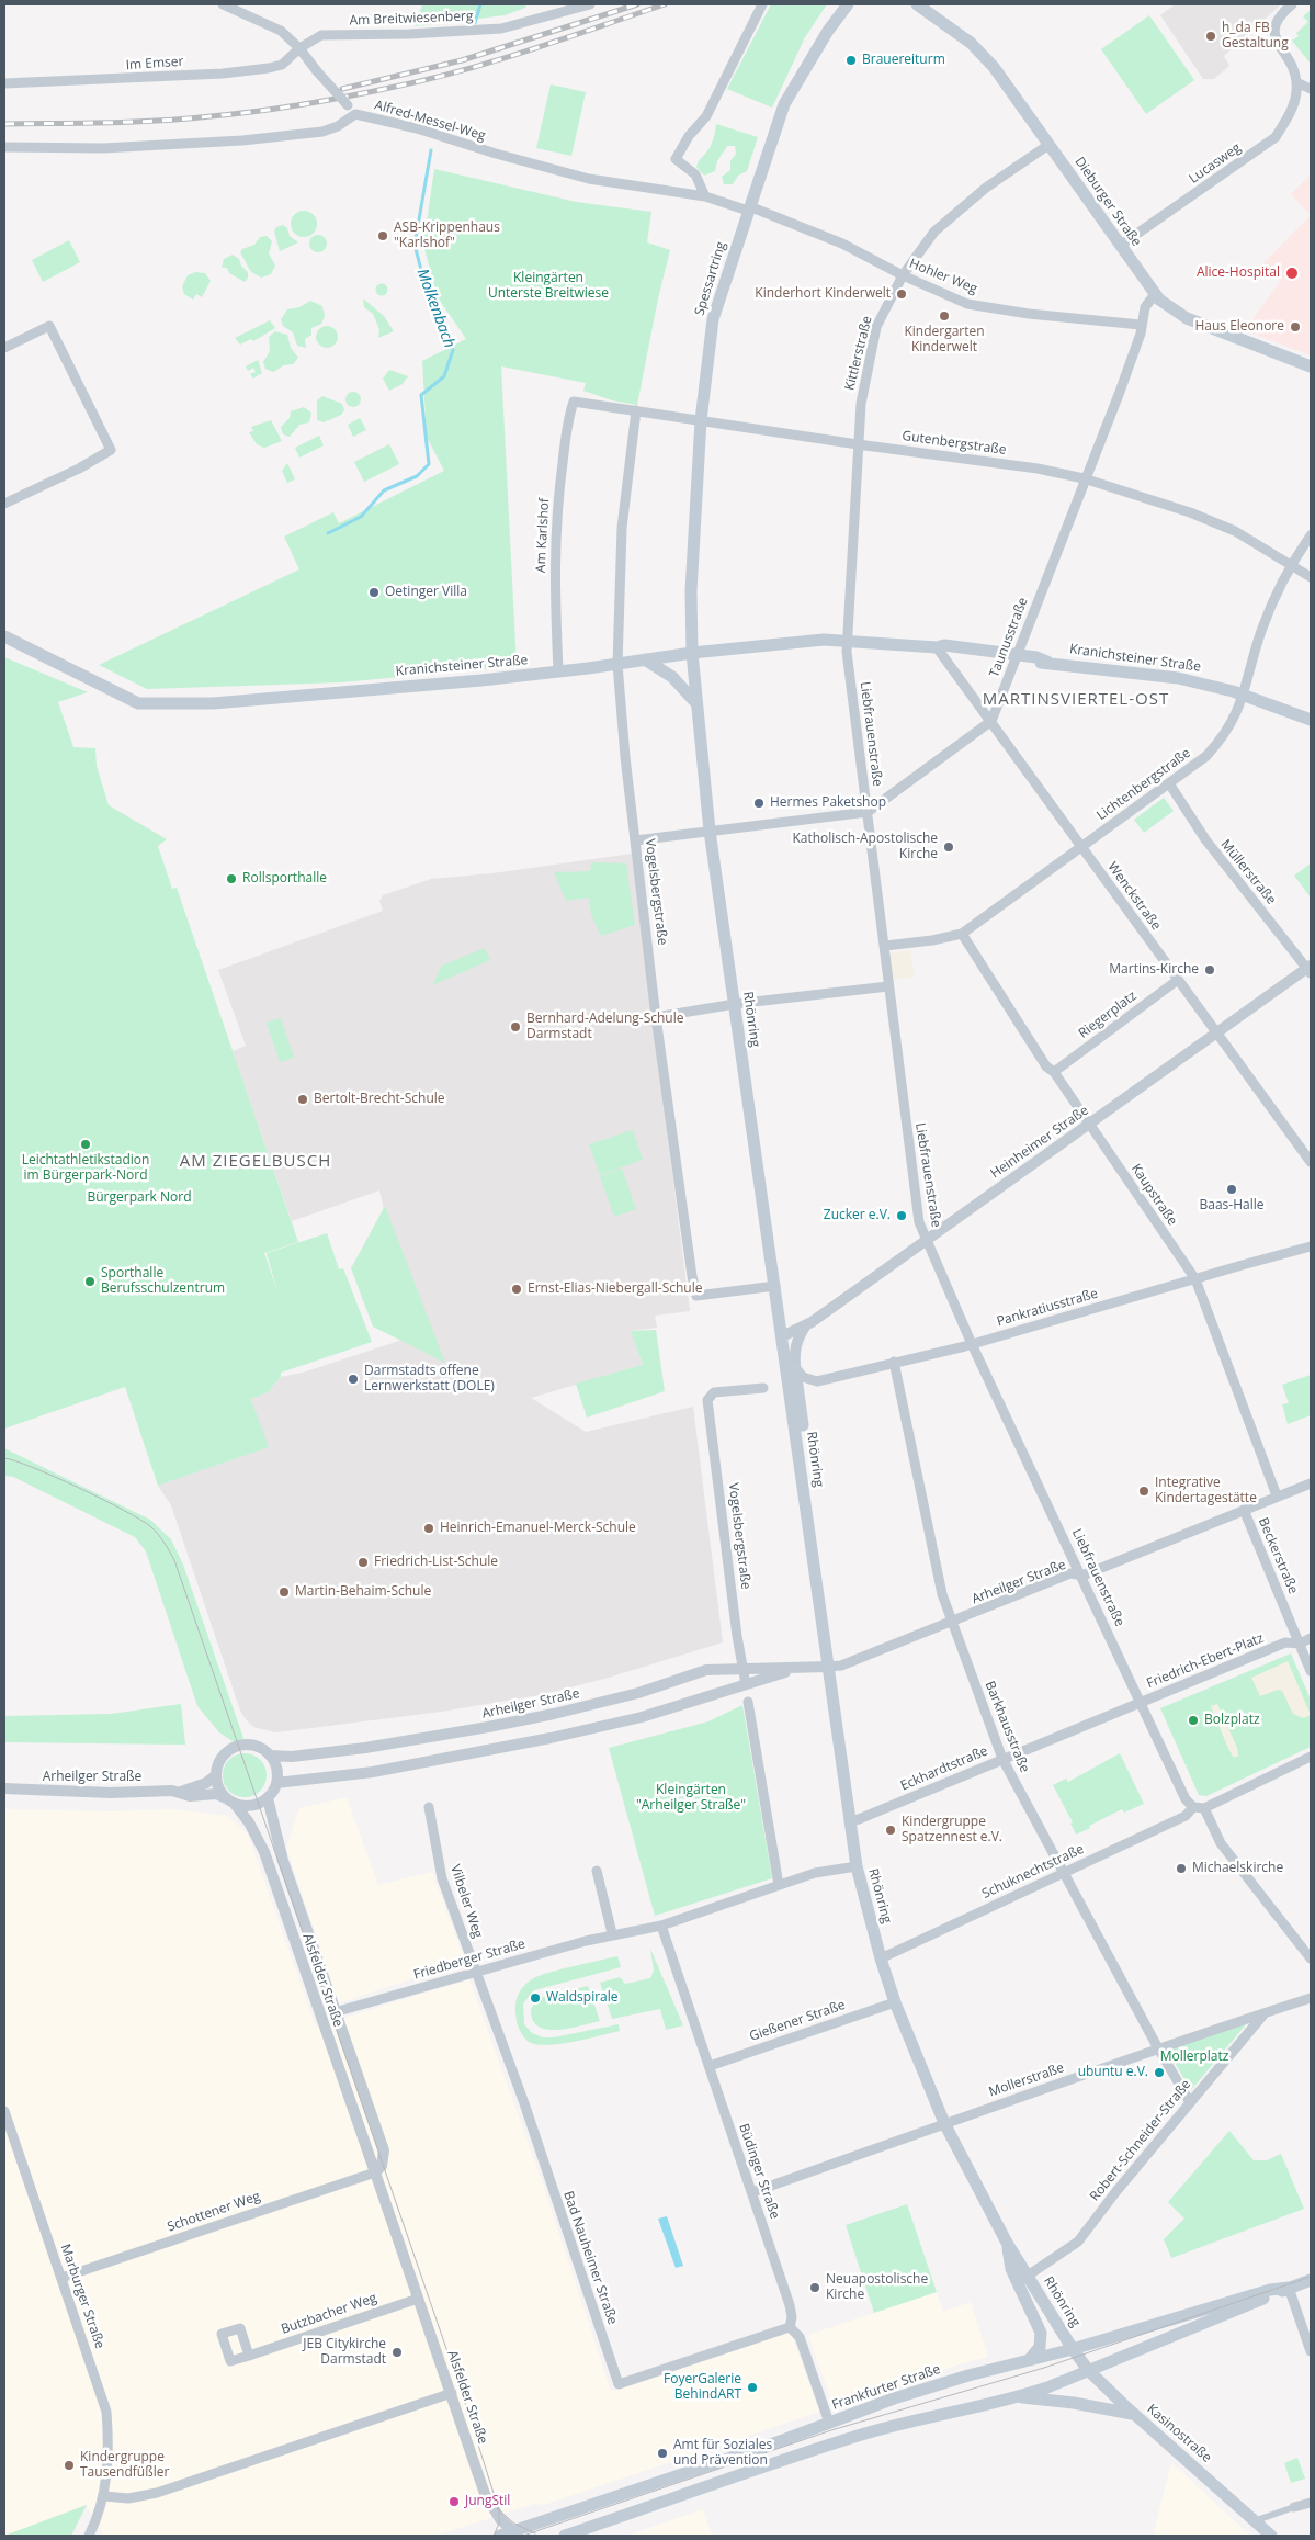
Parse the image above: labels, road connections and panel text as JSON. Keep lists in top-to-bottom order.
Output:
{
  "streets": {
    "main road": [
      "Dieburger Straße",
      "Spessartring",
      "Kranichsteiner Straße",
      "Rhönring",
      "Frankfurter Straße",
      "Kasinostraße"
    ],
    "street": [
      "Am Breitwiesenberg",
      "Im Emser",
      "Alfred-Messel-Weg",
      "Lucasweg",
      "Hohler Weg",
      "Kittlerstraße",
      "Gutenbergstraße",
      "Am Karlshof",
      "Taunusstraße",
      "Liebfrauenstraße",
      "Lichtenbergstraße",
      "Müllerstraße",
      "Vogelsbergstraße",
      "Wenckstraße",
      "Riegerplatz",
      "Heinheimer Straße",
      "Kaupstraße",
      "Pankratiusstraße",
      "Beckerstraße",
      "Arheilger Straße",
      "Friedrich-Ebert-Platz",
      "Barkhausstraße",
      "Eckhardtstraße",
      "Schuknechtstraße",
      "Vilbeler Weg",
      "Friedberger Straße",
      "Alsfelder Straße",
      "Gießener Straße",
      "Mollerstraße",
      "Robert-Schneider-Straße",
      "Büdinger Straße",
      "Schottener Weg",
      "Bad Nauheimer Straße",
      "Marburger Straße",
      "Butzbacher Weg"
    ]
  },
  "crossings": [
    ["Am Breitwiesenberg", "Im Emser"],
    ["Alfred-Messel-Weg", "Hohler Weg"],
    ["Alfred-Messel-Weg", "Spessartring"],
    ["Lucasweg", "Dieburger Straße"],
    ["Dieburger Straße", "Kittlerstraße"],
    ["Dieburger Straße", "Taunusstraße"],
    ["Hohler Weg", "Spessartring"],
    ["Hohler Weg", "Kittlerstraße"],
    ["Hohler Weg", "Taunusstraße"],
    ["Spessartring", "Gutenbergstraße"],
    ["Spessartring", "Kranichsteiner Straße"],
    ["Spessartring", "Rhönring"],
    ["Kittlerstraße", "Gutenbergstraße"],
    ["Kittlerstraße", "Kranichsteiner Straße"],
    ["Kittlerstraße", "Liebfrauenstraße"],
    ["Gutenbergstraße", "Am Karlshof"],
    ["Gutenbergstraße", "Taunusstraße"],
    ["Gutenbergstraße", "Lichtenbergstraße"],
    ["Gutenbergstraße", "Vogelsbergstraße"],
    ["Am Karlshof", "Kranichsteiner Straße"],
    ["Taunusstraße", "Kranichsteiner Straße"],
    ["Taunusstraße", "Wenckstraße"],
    ["Kranichsteiner Straße", "Liebfrauenstraße"],
    ["Kranichsteiner Straße", "Lichtenbergstraße"],
    ["Kranichsteiner Straße", "Vogelsbergstraße"],
    ["Kranichsteiner Straße", "Wenckstraße"],
    ["Kranichsteiner Straße", "Rhönring"],
    ["Liebfrauenstraße", "Lichtenbergstraße"],
    ["Liebfrauenstraße", "Heinheimer Straße"],
    ["Liebfrauenstraße", "Pankratiusstraße"],
    ["Liebfrauenstraße", "Arheilger Straße"],
    ["Liebfrauenstraße", "Friedrich-Ebert-Platz"],
    ["Liebfrauenstraße", "Eckhardtstraße"],
    ["Lichtenbergstraße", "Müllerstraße"],
    ["Lichtenbergstraße", "Wenckstraße"],
    ["Lichtenbergstraße", "Kaupstraße"],
    ["Müllerstraße", "Heinheimer Straße"],
    ["Vogelsbergstraße", "Rhönring"],
    ["Vogelsbergstraße", "Arheilger Straße"],
    ["Wenckstraße", "Riegerplatz"],
    ["Wenckstraße", "Heinheimer Straße"],
    ["Riegerplatz", "Kaupstraße"],
    ["Rhönring", "Heinheimer Straße"],
    ["Rhönring", "Arheilger Straße"],
    ["Rhönring", "Eckhardtstraße"],
    ["Rhönring", "Schuknechtstraße"],
    ["Rhönring", "Friedberger Straße"],
    ["Rhönring", "Gießener Straße"],
    ["Rhönring", "Mollerstraße"],
    ["Rhönring", "Robert-Schneider-Straße"],
    ["Rhönring", "Frankfurter Straße"],
    ["Rhönring", "Kasinostraße"],
    ["Heinheimer Straße", "Kaupstraße"],
    ["Kaupstraße", "Pankratiusstraße"],
    ["Kaupstraße", "Arheilger Straße"],
    ["Pankratiusstraße", "Barkhausstraße"],
    ["Beckerstraße", "Arheilger Straße"],
    ["Beckerstraße", "Friedrich-Ebert-Platz"],
    ["Arheilger Straße", "Barkhausstraße"],
    ["Arheilger Straße", "Alsfelder Straße"],
    ["Friedrich-Ebert-Platz", "Eckhardtstraße"],
    ["Friedrich-Ebert-Platz", "Schuknechtstraße"],
    ["Barkhausstraße", "Eckhardtstraße"],
    ["Barkhausstraße", "Schuknechtstraße"],
    ["Barkhausstraße", "Mollerstraße"],
    ["Barkhausstraße", "Robert-Schneider-Straße"],
    ["Vilbeler Weg", "Friedberger Straße"],
    ["Vilbeler Weg", "Bad Nauheimer Straße"],
    ["Friedberger Straße", "Alsfelder Straße"],
    ["Friedberger Straße", "Büdinger Straße"],
    ["Friedberger Straße", "Bad Nauheimer Straße"],
    ["Alsfelder Straße", "Schottener Weg"],
    ["Alsfelder Straße", "Butzbacher Weg"],
    ["Alsfelder Straße", "Frankfurter Straße"],
    ["Gießener Straße", "Büdinger Straße"],
    ["Mollerstraße", "Robert-Schneider-Straße"],
    ["Mollerstraße", "Büdinger Straße"],
    ["Büdinger Straße", "Bad Nauheimer Straße"],
    ["Büdinger Straße", "Frankfurter Straße"],
    ["Schottener Weg", "Marburger Straße"],
    ["Frankfurter Straße", "Kasinostraße"]
  ],
  "districts": ["MARTINSVIERTEL-OST", "AM ZIEGELBUSCH"],
  "water": ["Molkenbach"],
  "parks": [
    "Kleingärten Unterste Breitwiese",
    "Bürgerpark Nord",
    "Kleingärten \"Arheilger Straße\"",
    "Mollerplatz"
  ],
  "places": [
    "h_da FB Gestaltung",
    "Brauereiturm",
    "ASB-Krippenhaus \"Karlshof\"",
    "Alice-Hospital",
    "Kinderhort Kinderwelt",
    "Kindergarten Kinderwelt",
    "Haus Eleonore",
    "Oetinger Villa",
    "Hermes Paketshop",
    "Katholisch-Apostolische Kirche",
    "Rollsporthalle",
    "Martins-Kirche",
    "Bernhard-Adelung-Schule Darmstadt",
    "Bertolt-Brecht-Schule",
    "Leichtathletikstadion im Bürgerpark-Nord",
    "Baas-Halle",
    "Zucker e.V.",
    "Sporthalle Berufsschulzentrum",
    "Ernst-Elias-Niebergall-Schule",
    "Darmstadts offene Lernwerkstatt (DOLE)",
    "Integrative Kindertagestätte",
    "Heinrich-Emanuel-Merck-Schule",
    "Friedrich-List-Schule",
    "Martin-Behaim-Schule",
    "Bolzplatz",
    "Kindergruppe Spatzennest e.V.",
    "Michaelskirche",
    "Waldspirale",
    "ubuntu e.V.",
    "Neuapostolische Kirche",
    "JEB Citykirche Darmstadt",
    "FoyerGalerie BehindART",
    "Amt für Soziales und Prävention",
    "Kindergruppe Tausendfüßler",
    "JungStil"
  ]
}
